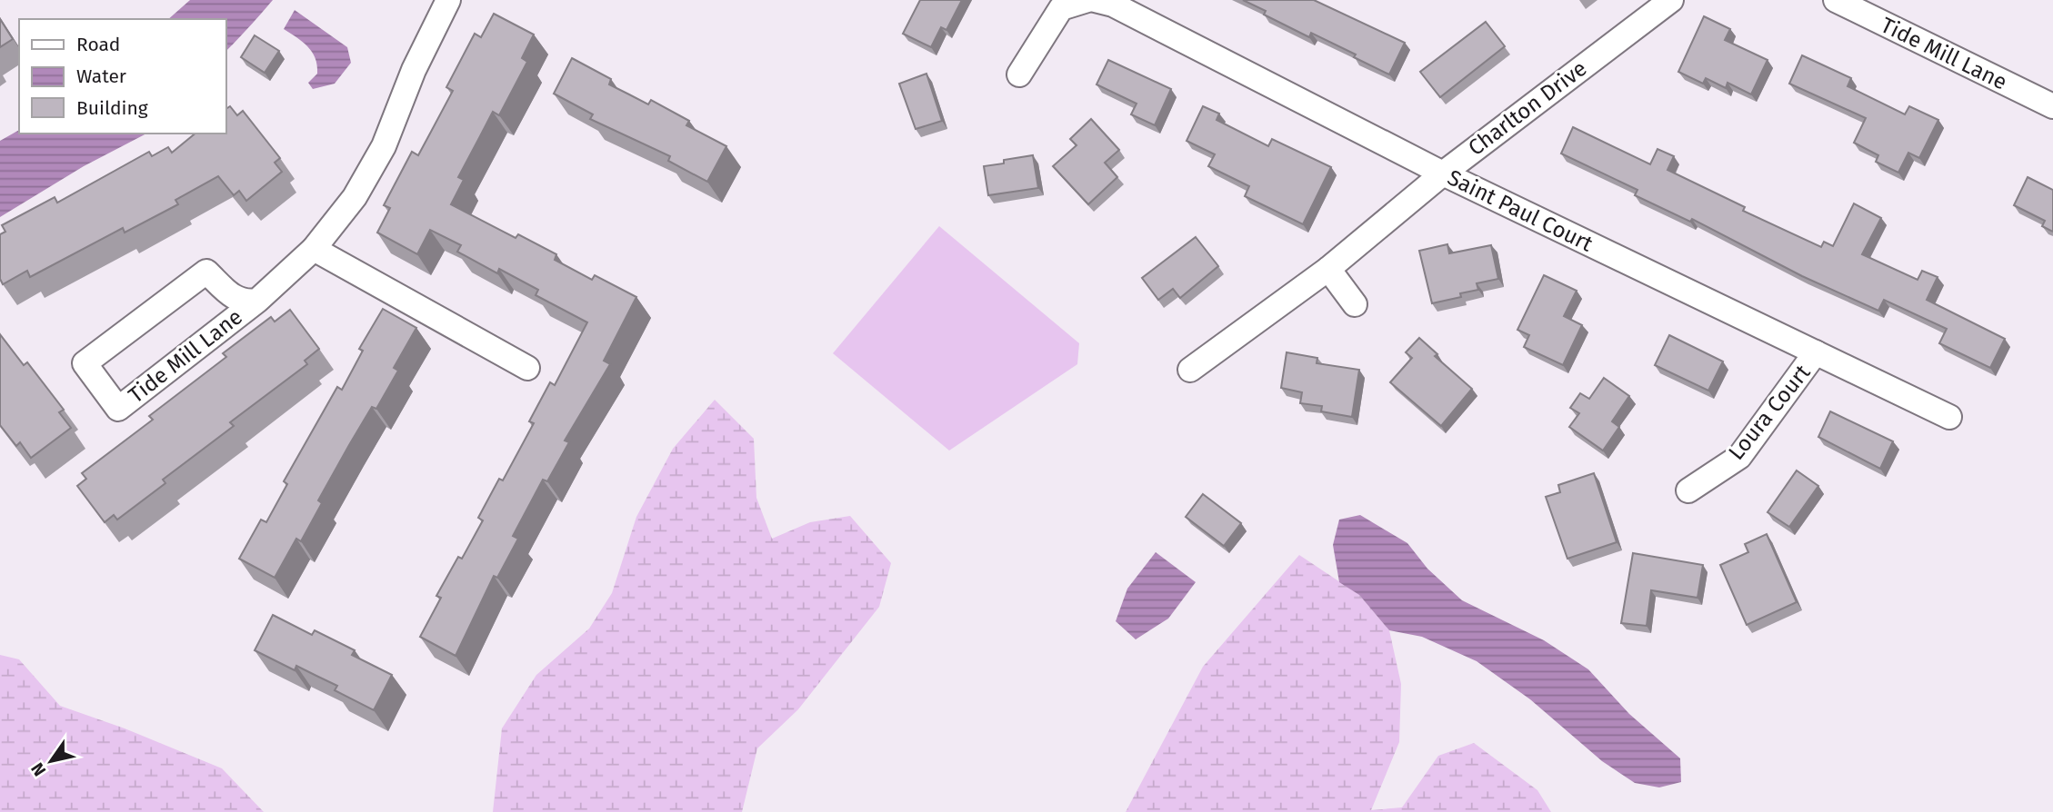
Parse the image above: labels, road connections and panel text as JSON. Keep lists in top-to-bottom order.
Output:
{
  "streets": {
    "street": [
      "Tide Mill Lane",
      "Charlton Drive",
      "Saint Paul Court",
      "Loura Court"
    ]
  },
  "crossings": [
    ["Charlton Drive", "Saint Paul Court"],
    ["Saint Paul Court", "Loura Court"]
  ],
  "legend": ["Road", "Water", "Building"],
  "north": "bottom left"
}
